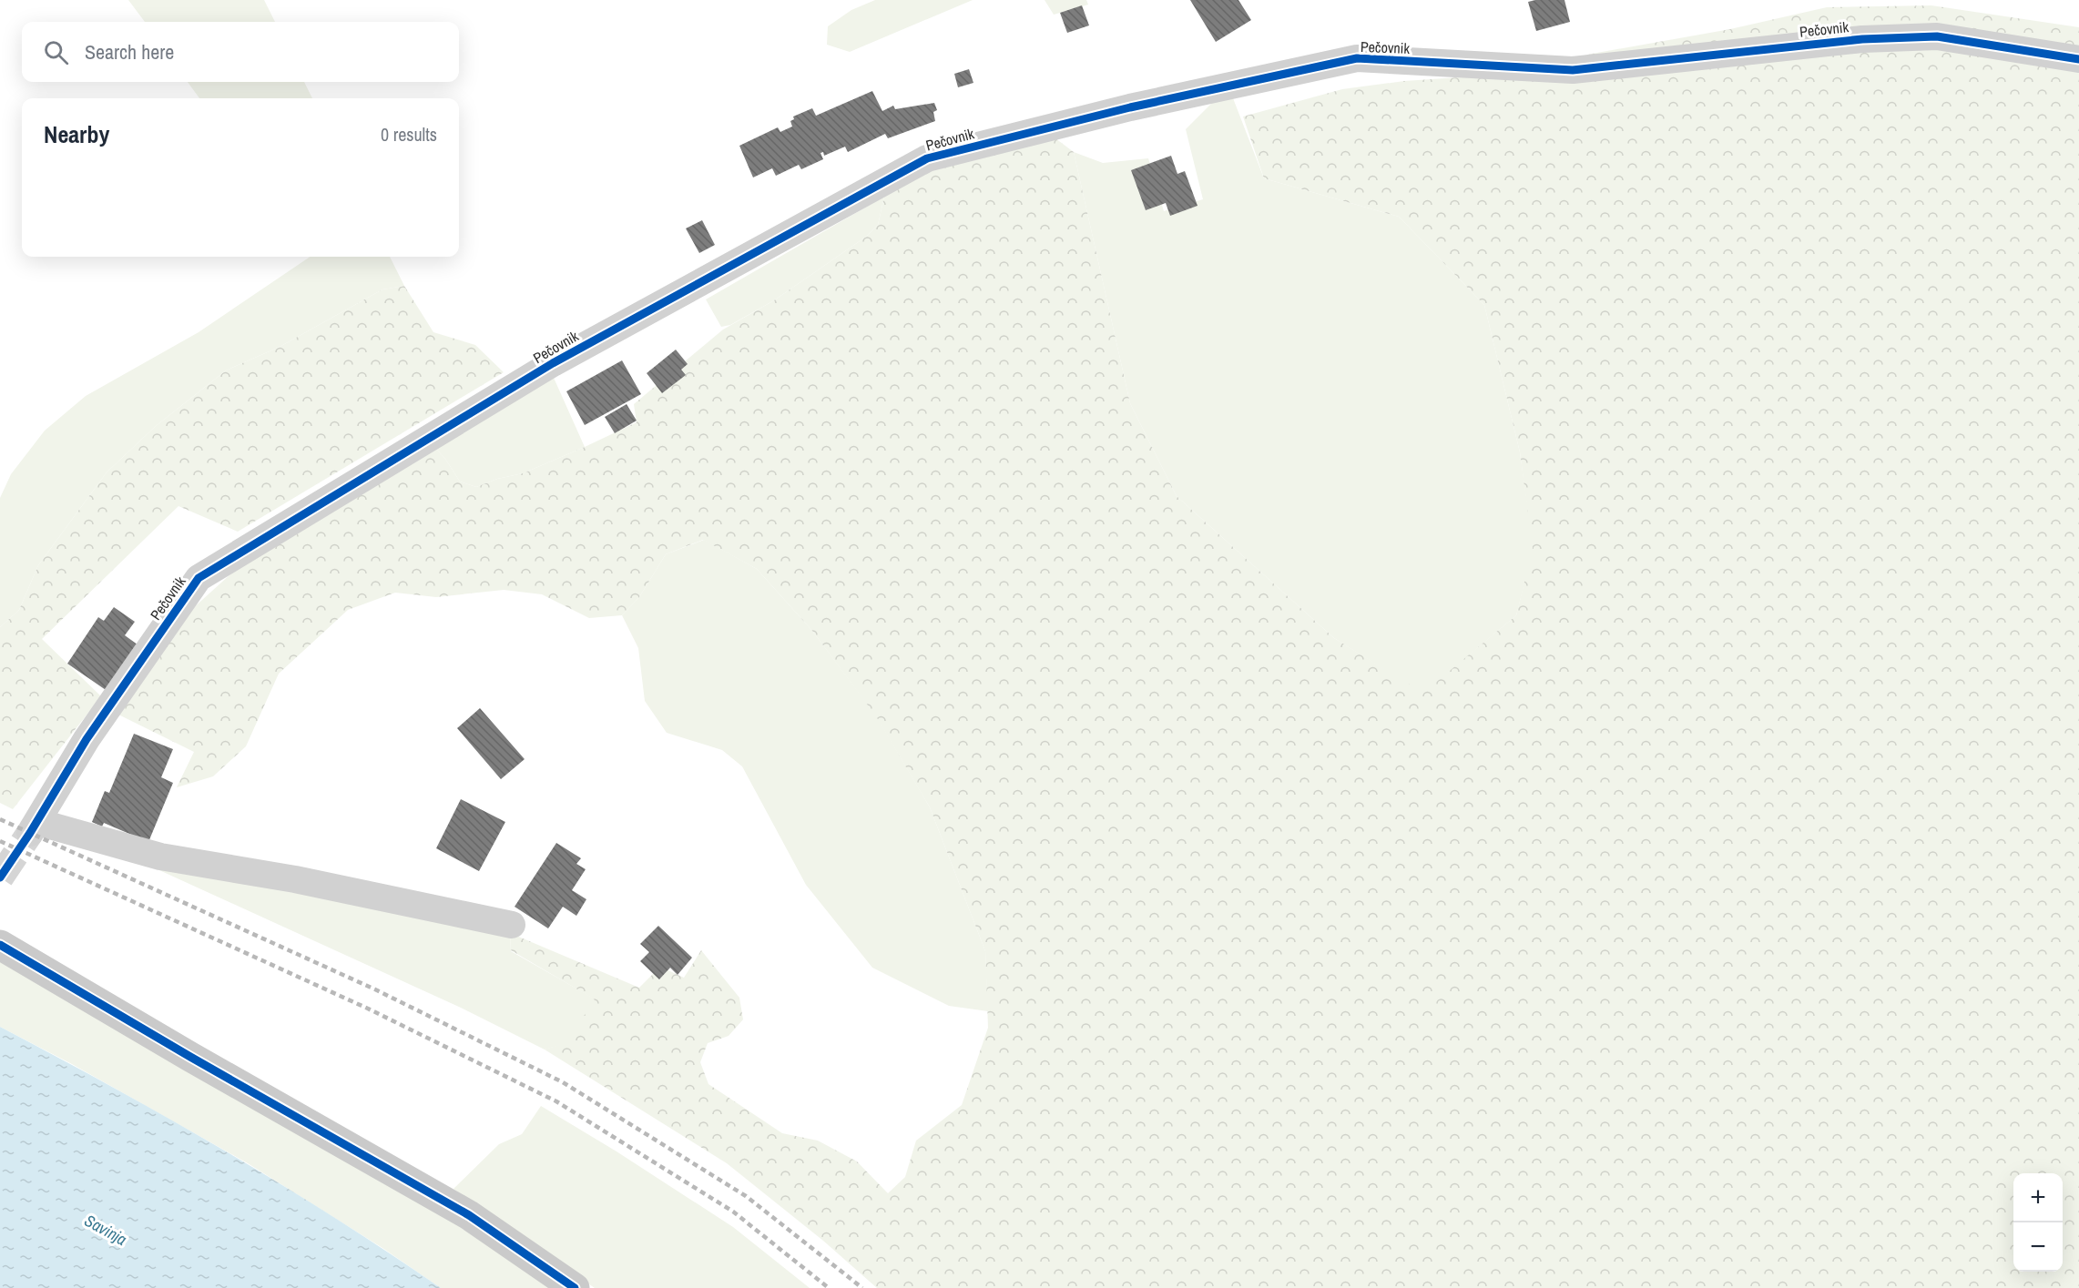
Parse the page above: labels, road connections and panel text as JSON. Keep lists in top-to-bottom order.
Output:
{
  "streets": {
    "street": ["Pečovnik"]
  },
  "water": ["Savinja"],
  "page": {
    "search": "Search here",
    "heading": ["Nearby", "0 results"],
    "map_buttons": ["+", "−"]
  }
}
